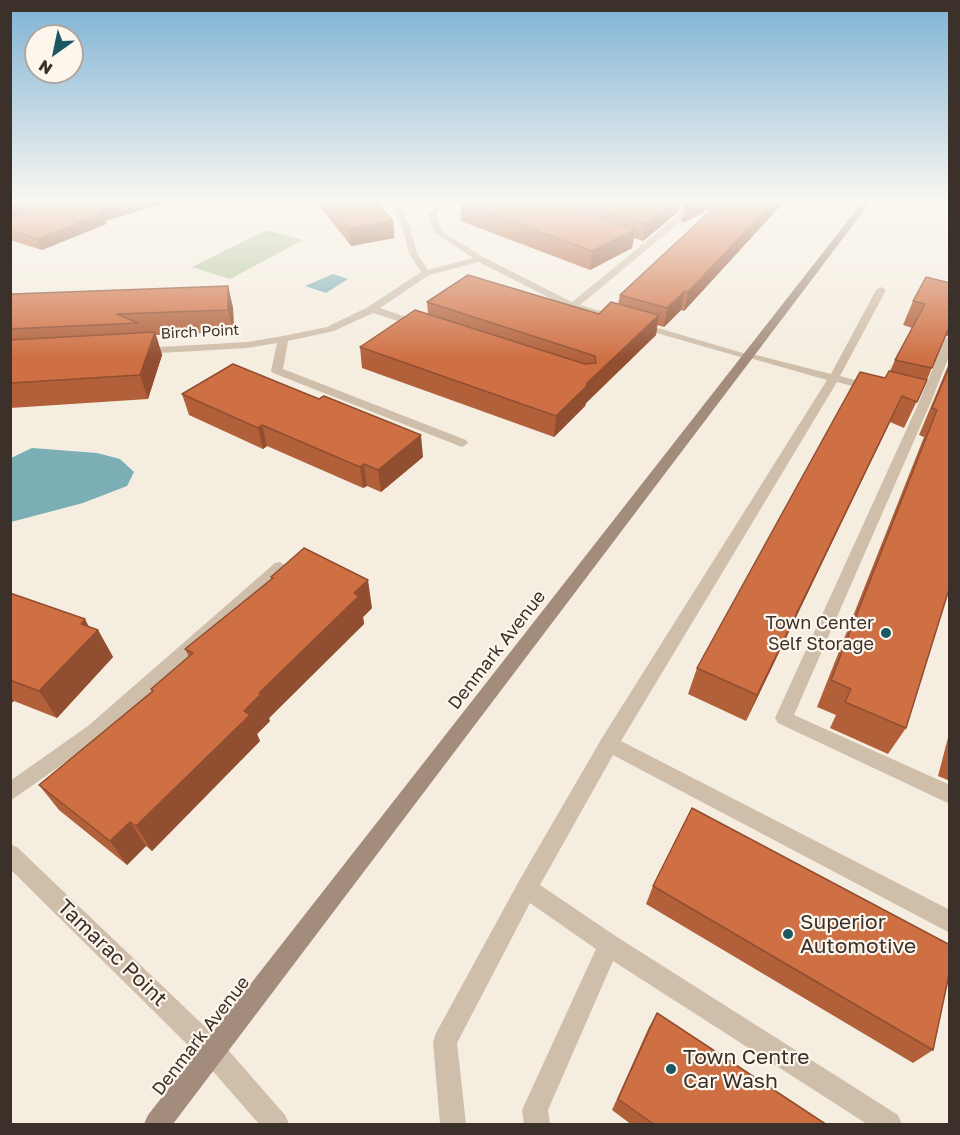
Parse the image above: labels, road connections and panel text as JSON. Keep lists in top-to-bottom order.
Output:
{
  "streets": {
    "street": ["Birch Point", "Denmark Avenue", "Tamarac Point"]
  },
  "crossings": [
    ["Denmark Avenue", "Tamarac Point"]
  ],
  "places": ["Town Center Self Storage", "Superior Automotive", "Town Centre Car Wash"],
  "north": "bottom left"
}
